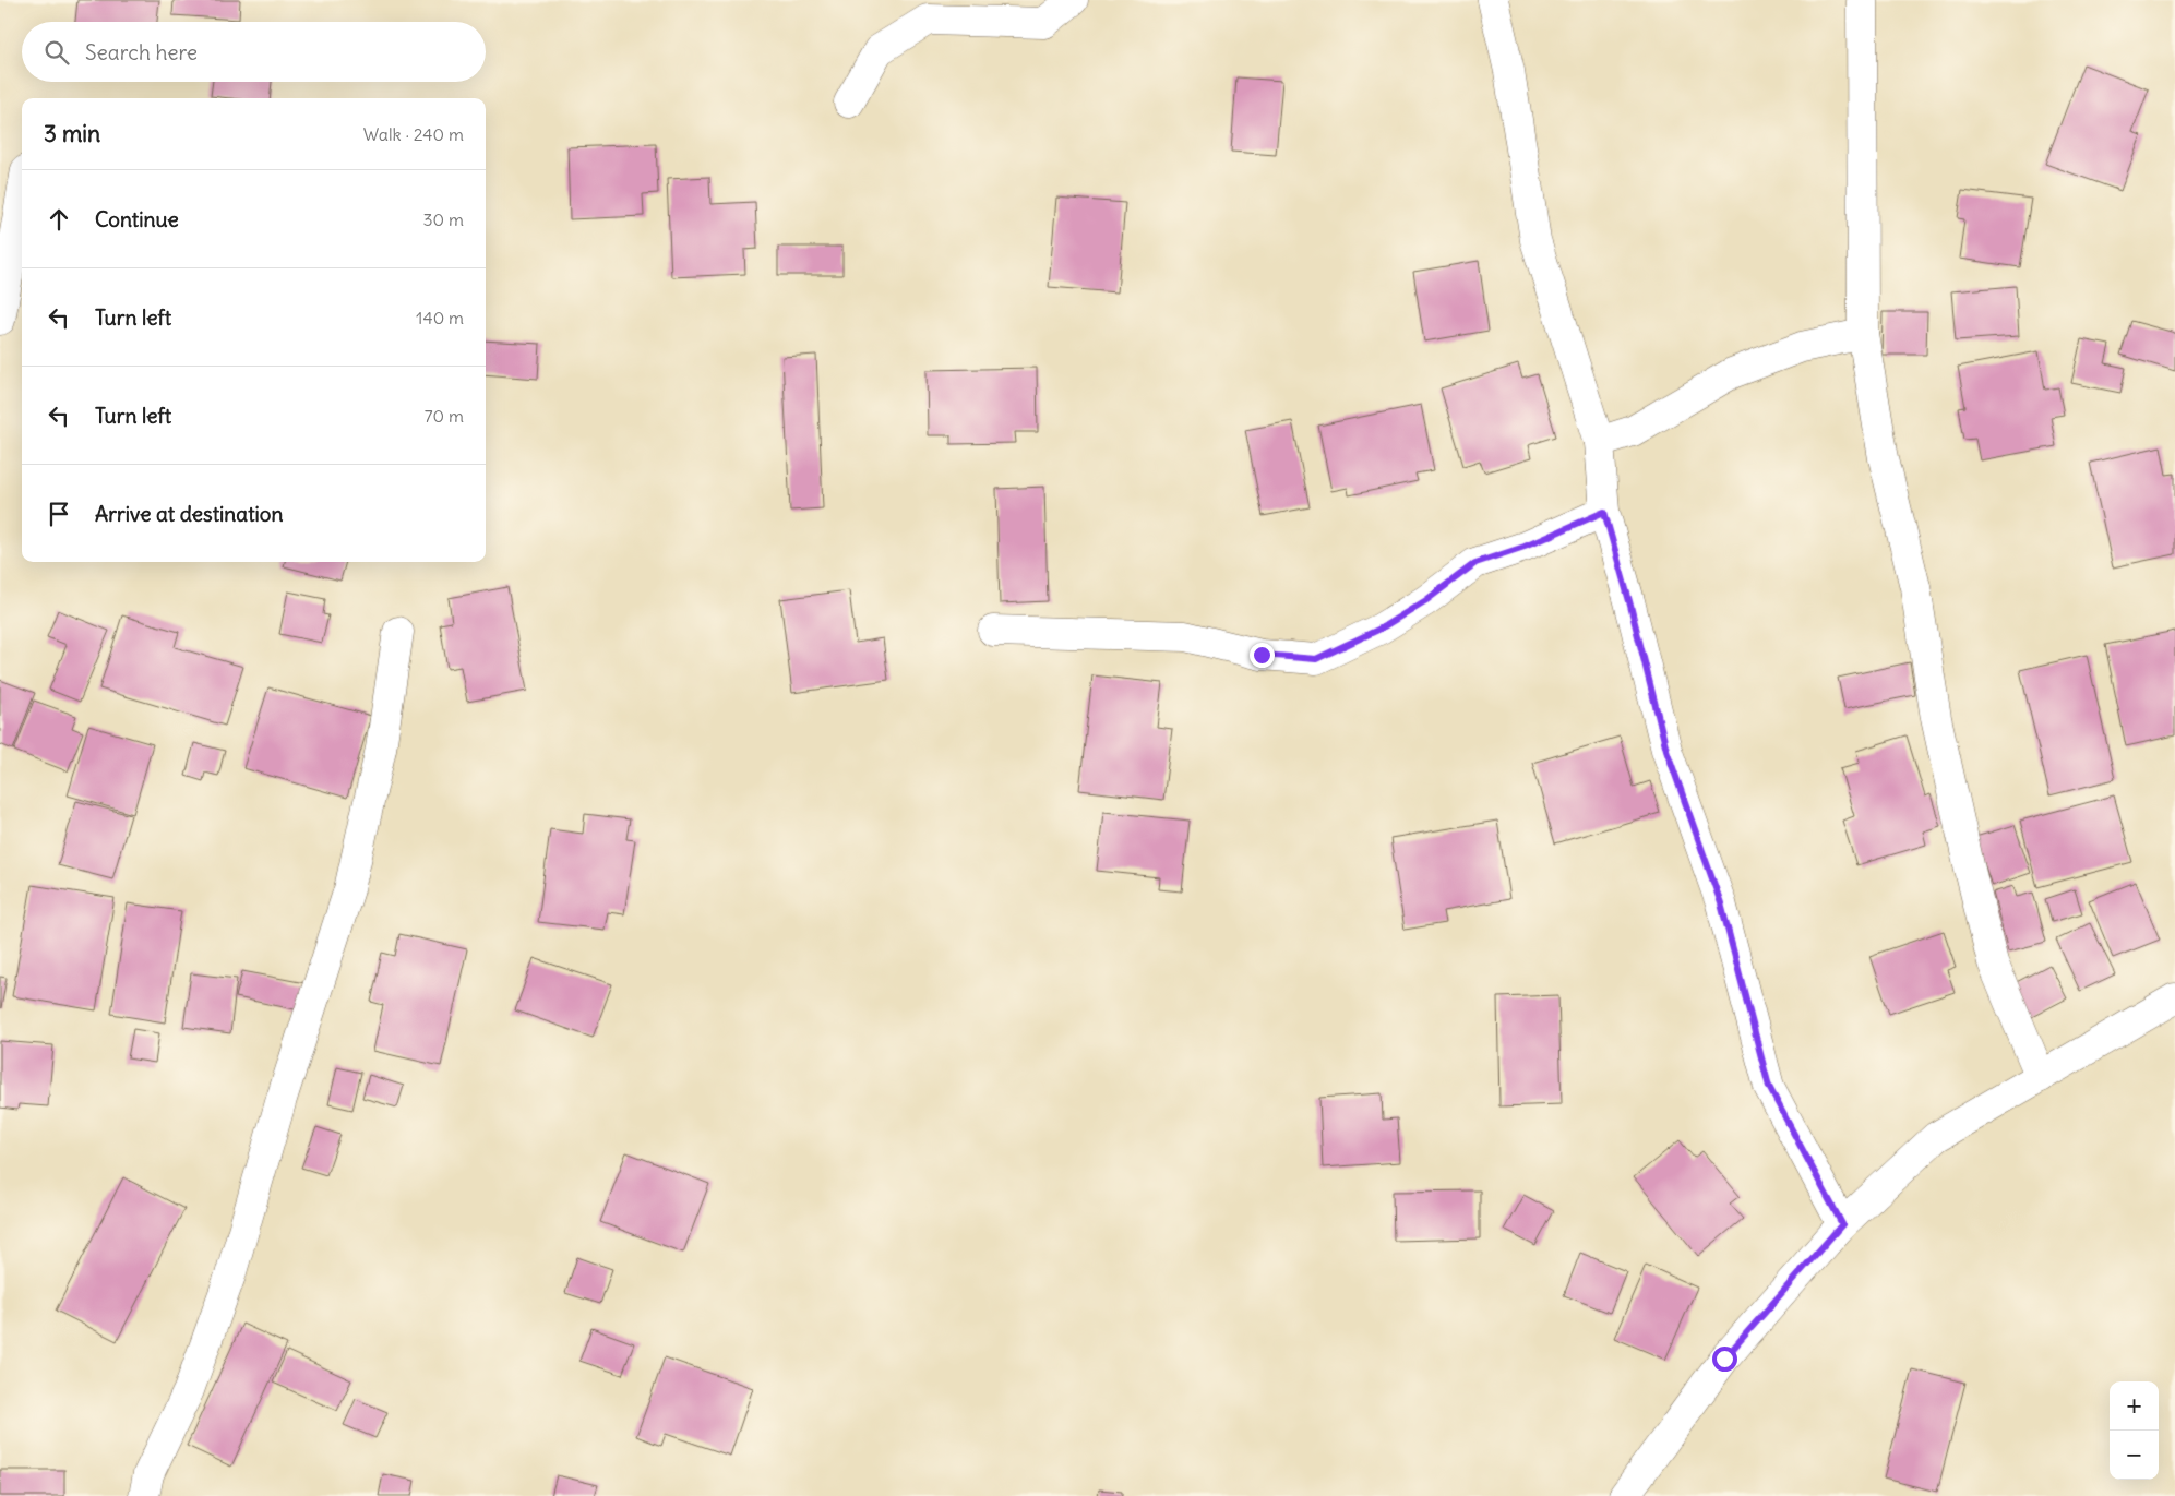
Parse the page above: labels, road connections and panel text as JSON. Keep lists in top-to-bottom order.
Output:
{
  "page": {
    "search": "Search here",
    "heading": ["3 min", "Walk · 240 m"],
    "list": [
      ["Continue", "30 m"],
      ["Turn left", "140 m"],
      ["Turn left", "70 m"],
      "Arrive at destination"
    ],
    "map_buttons": ["+", "−"]
  }
}
